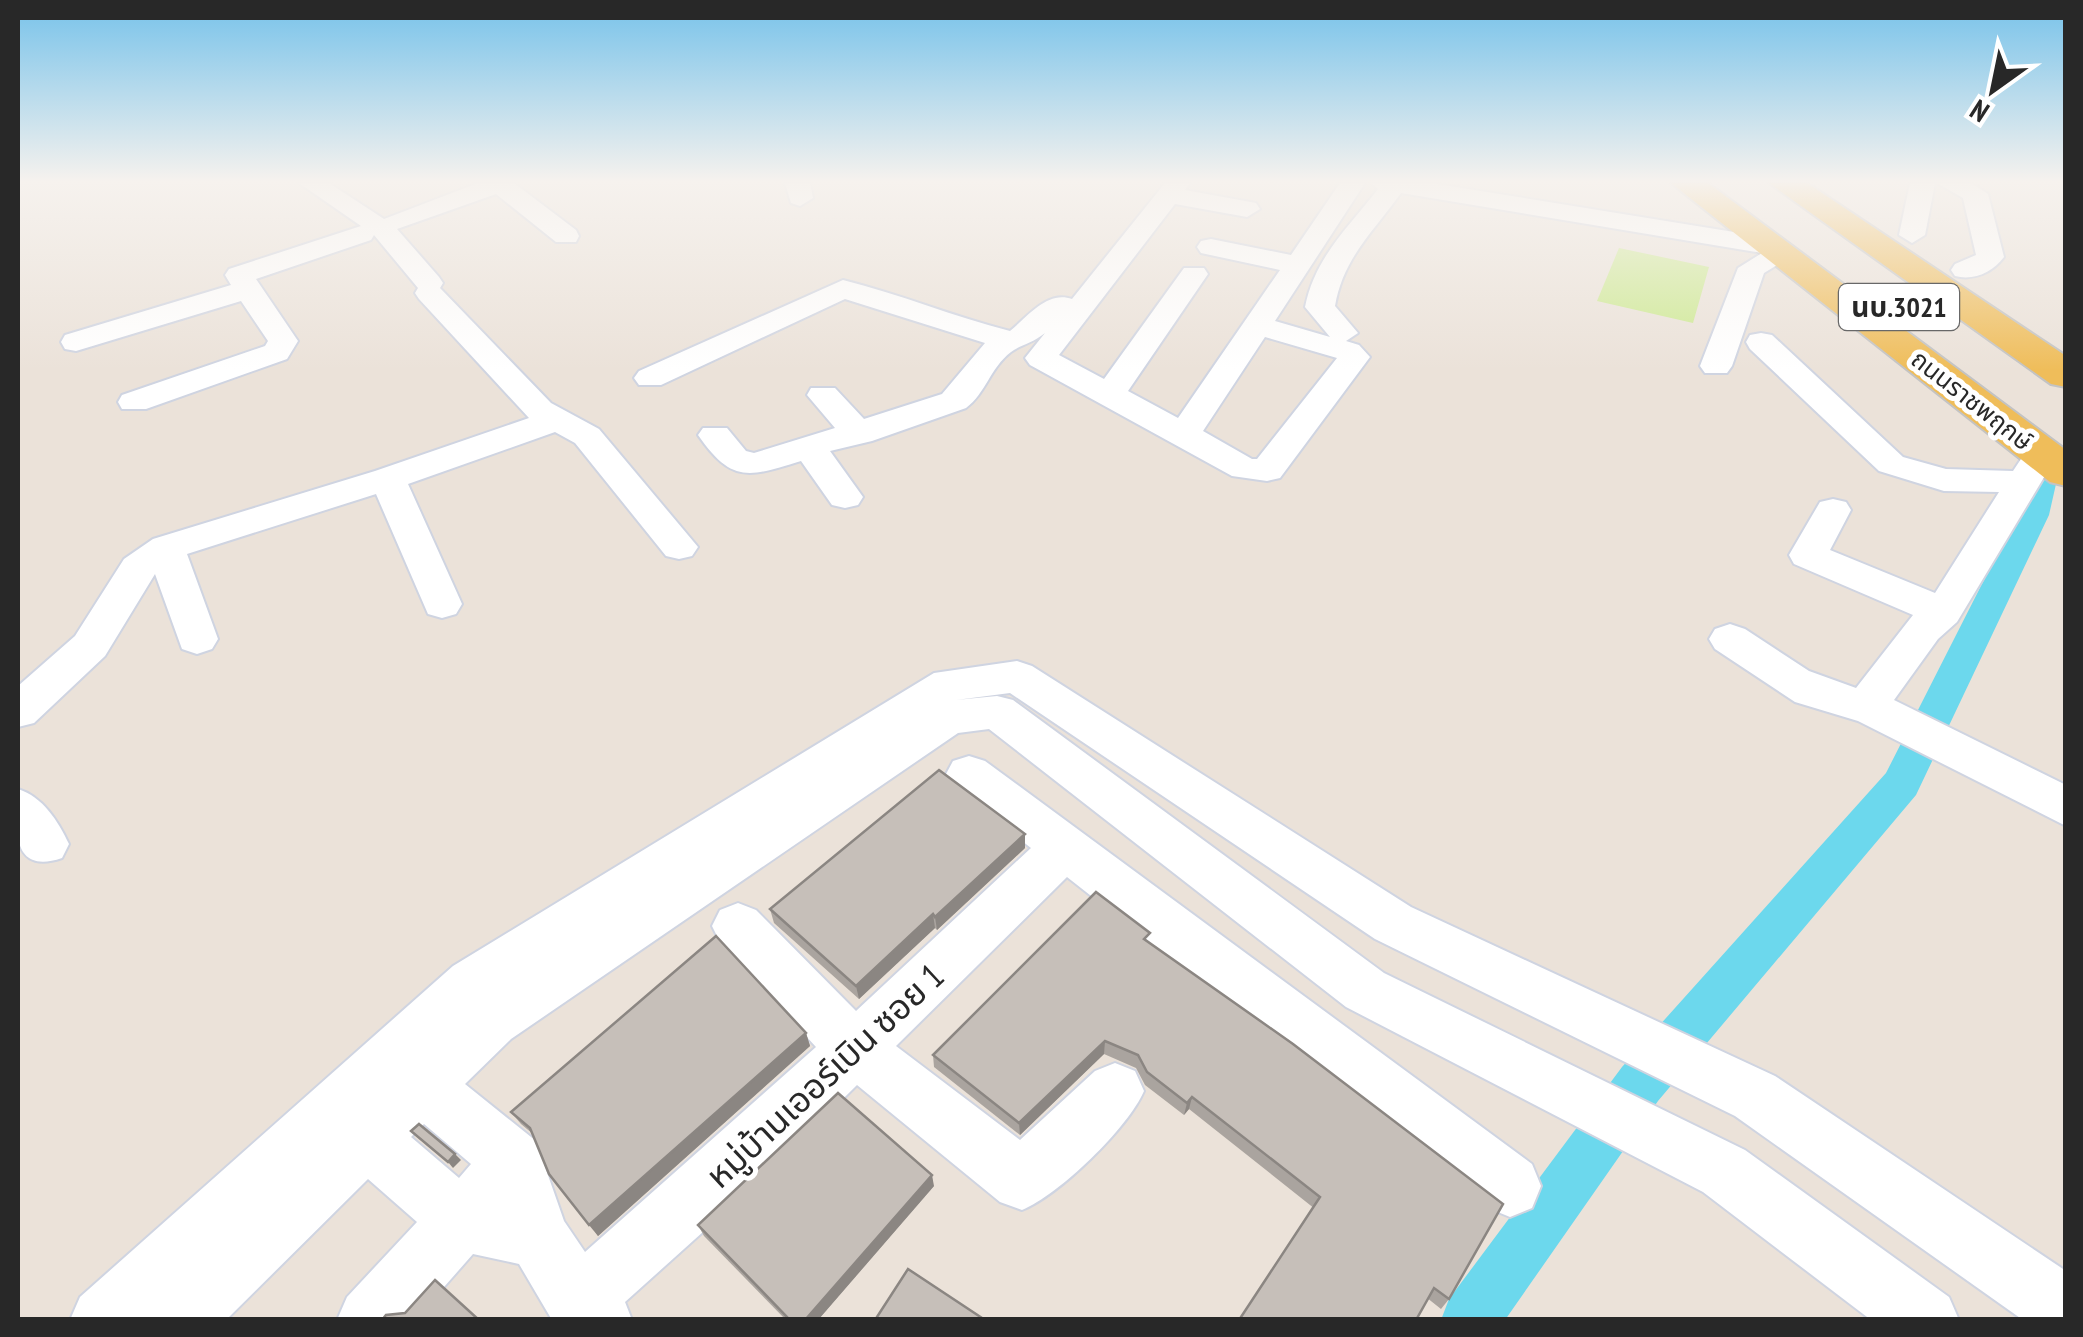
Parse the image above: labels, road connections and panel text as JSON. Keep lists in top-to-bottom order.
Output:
{
  "streets": {
    "main road": ["นบ.3021", "ถนนราชพฤกษ์"],
    "street": ["หมู่บ้านเออร์เบิน ซอย 1"]
  },
  "north": "bottom left"
}
